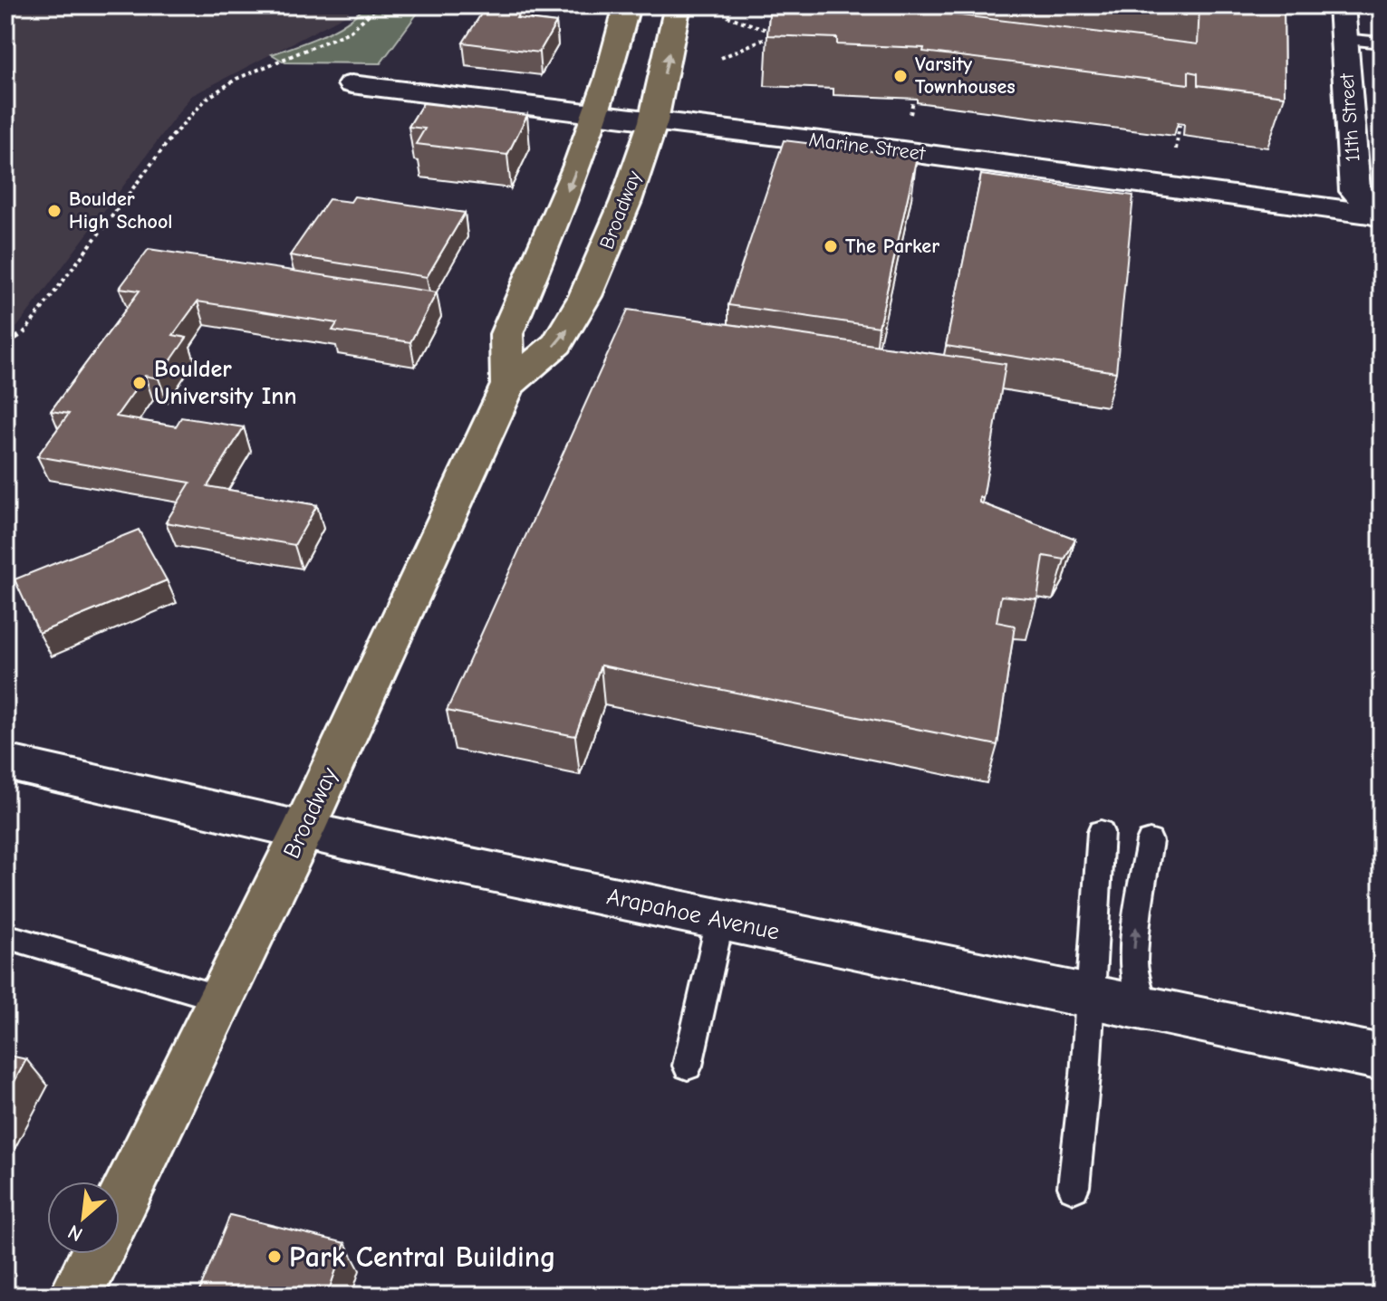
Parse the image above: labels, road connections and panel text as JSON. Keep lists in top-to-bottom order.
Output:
{
  "streets": {
    "main road": ["Broadway"],
    "street": ["11th Street", "Marine Street", "Arapahoe Avenue"]
  },
  "crossings": [
    ["11th Street", "Marine Street"],
    ["Marine Street", "Broadway"],
    ["Broadway", "Arapahoe Avenue"]
  ],
  "places": [
    "Varsity Townhouses",
    "Boulder High School",
    "The Parker",
    "Boulder University Inn",
    "Park Central Building"
  ],
  "north": "bottom left"
}
